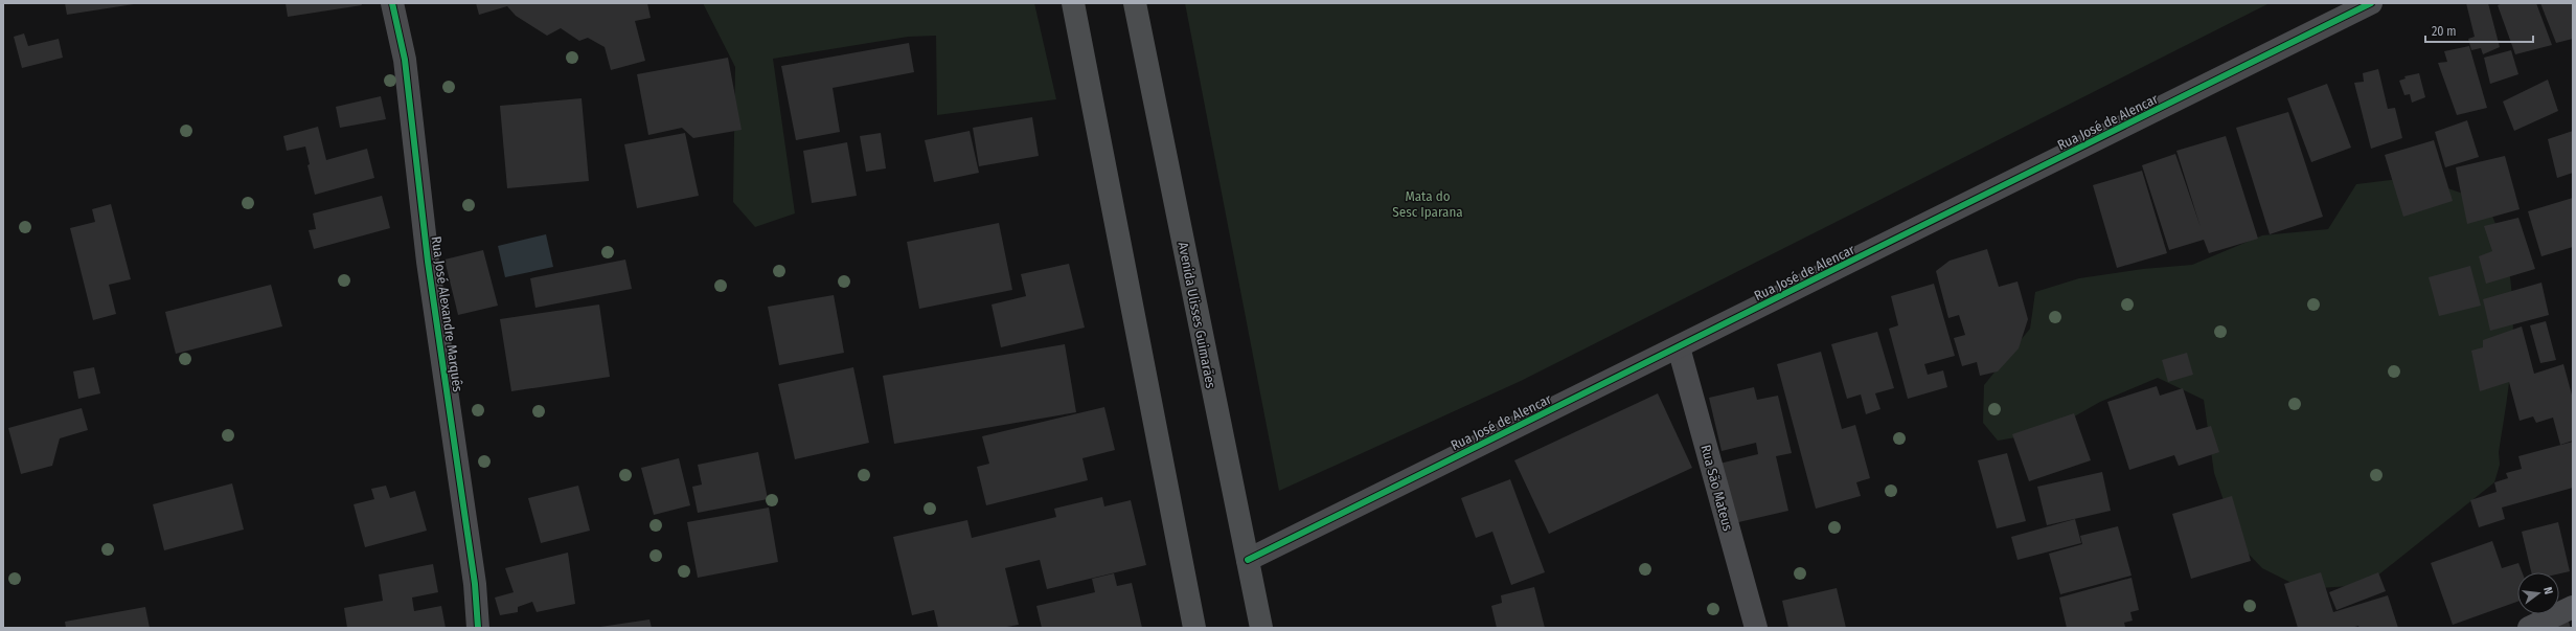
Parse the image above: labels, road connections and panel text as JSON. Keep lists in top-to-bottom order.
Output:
{
  "streets": {
    "main road": ["Avenida Ulisses Guimarães"],
    "street": ["Rua José de Alencar", "Rua José Alexandre Marquês", "Rua São Mateus"]
  },
  "crossings": [
    ["Rua José de Alencar", "Avenida Ulisses Guimarães"],
    ["Rua José de Alencar", "Rua São Mateus"]
  ],
  "parks": ["Mata do Sesc Iparana"],
  "scale_bar": "20 m",
  "north": "right"
}
